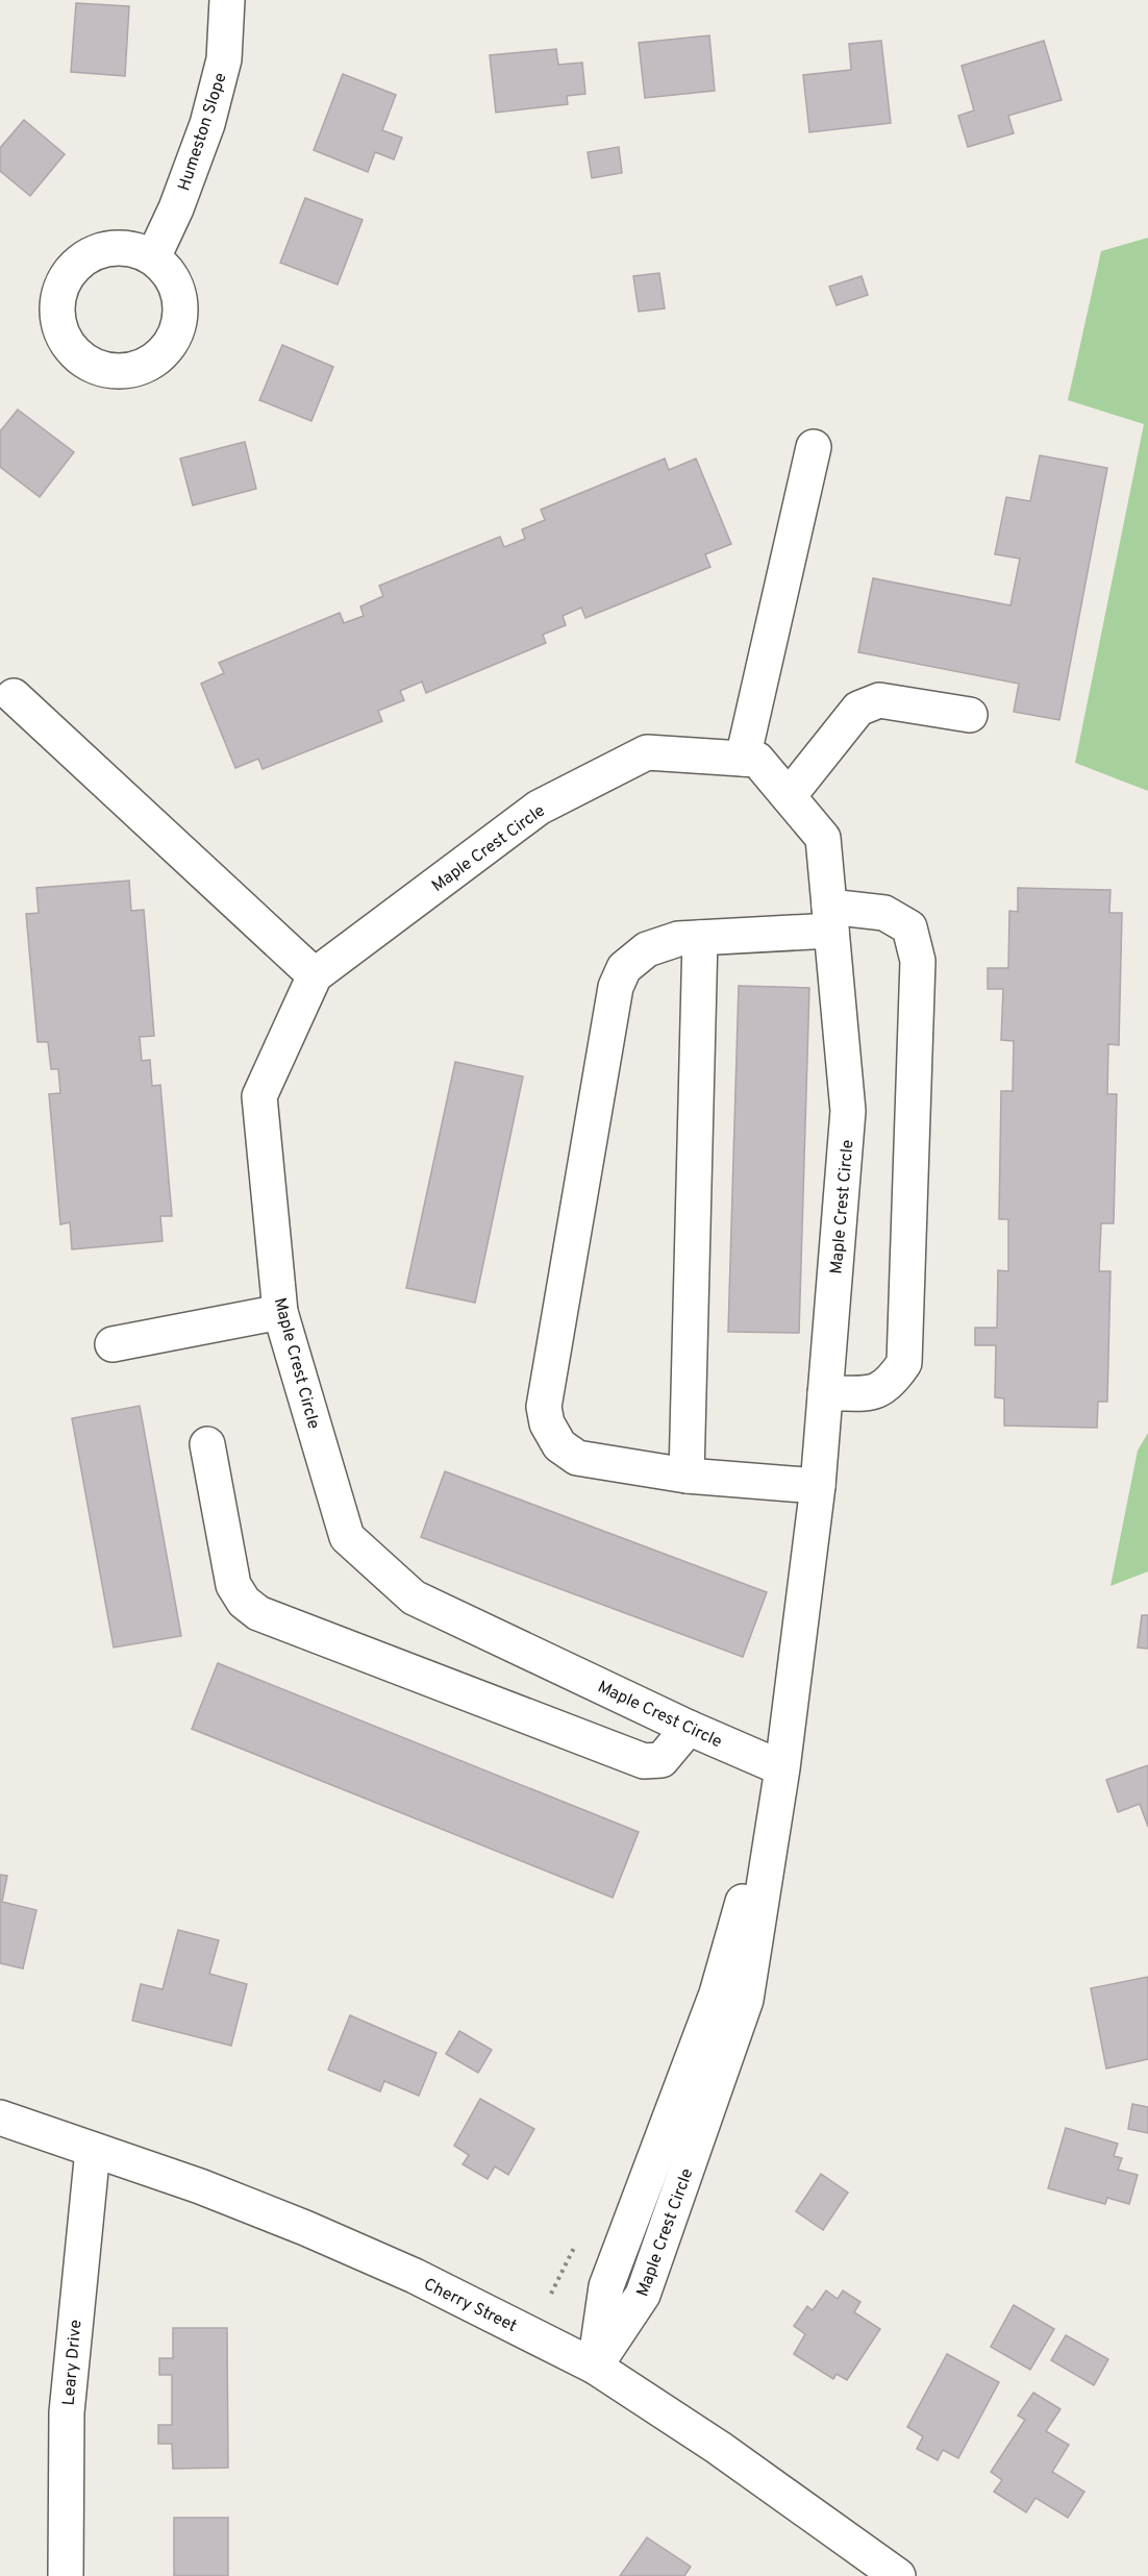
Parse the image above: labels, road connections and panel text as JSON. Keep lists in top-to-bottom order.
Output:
{
  "streets": {
    "street": [
      "Humeston Slope",
      "Maple Crest Circle",
      "Cherry Street",
      "Leary Drive"
    ]
  },
  "crossings": [
    ["Maple Crest Circle", "Cherry Street"],
    ["Cherry Street", "Leary Drive"]
  ]
}
